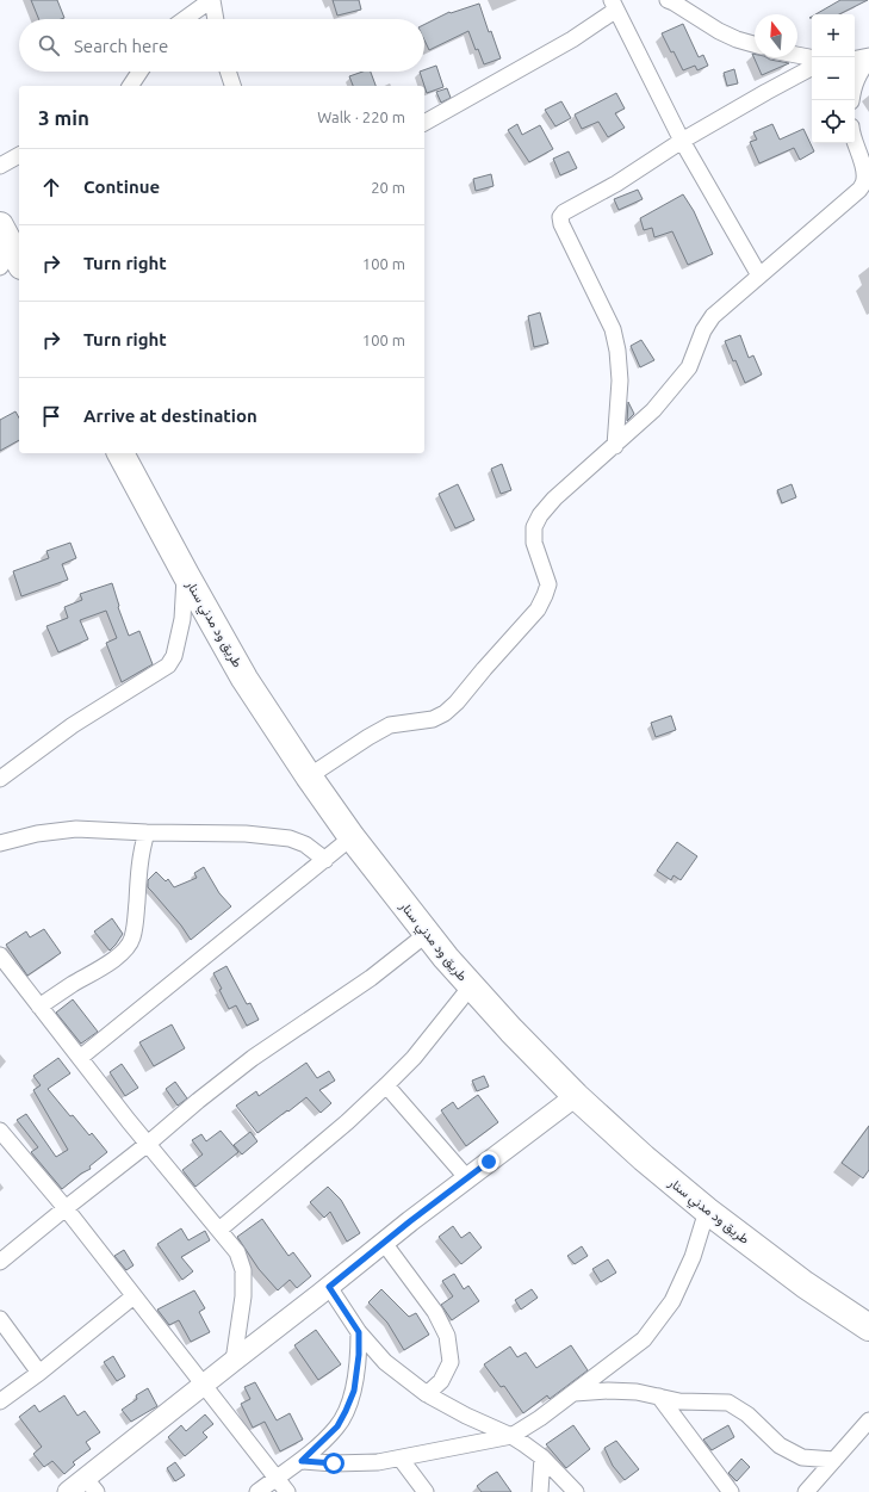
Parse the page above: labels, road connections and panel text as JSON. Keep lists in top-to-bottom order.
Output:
{
  "streets": {
    "highway": ["طريق ود مدني سنار"]
  },
  "north": "top",
  "page": {
    "map_buttons": ["+", "−"],
    "search": "Search here",
    "heading": ["3 min", "Walk · 220 m"],
    "list": [
      ["Continue", "20 m"],
      ["Turn right", "100 m"],
      ["Turn right", "100 m"],
      "Arrive at destination"
    ]
  }
}
